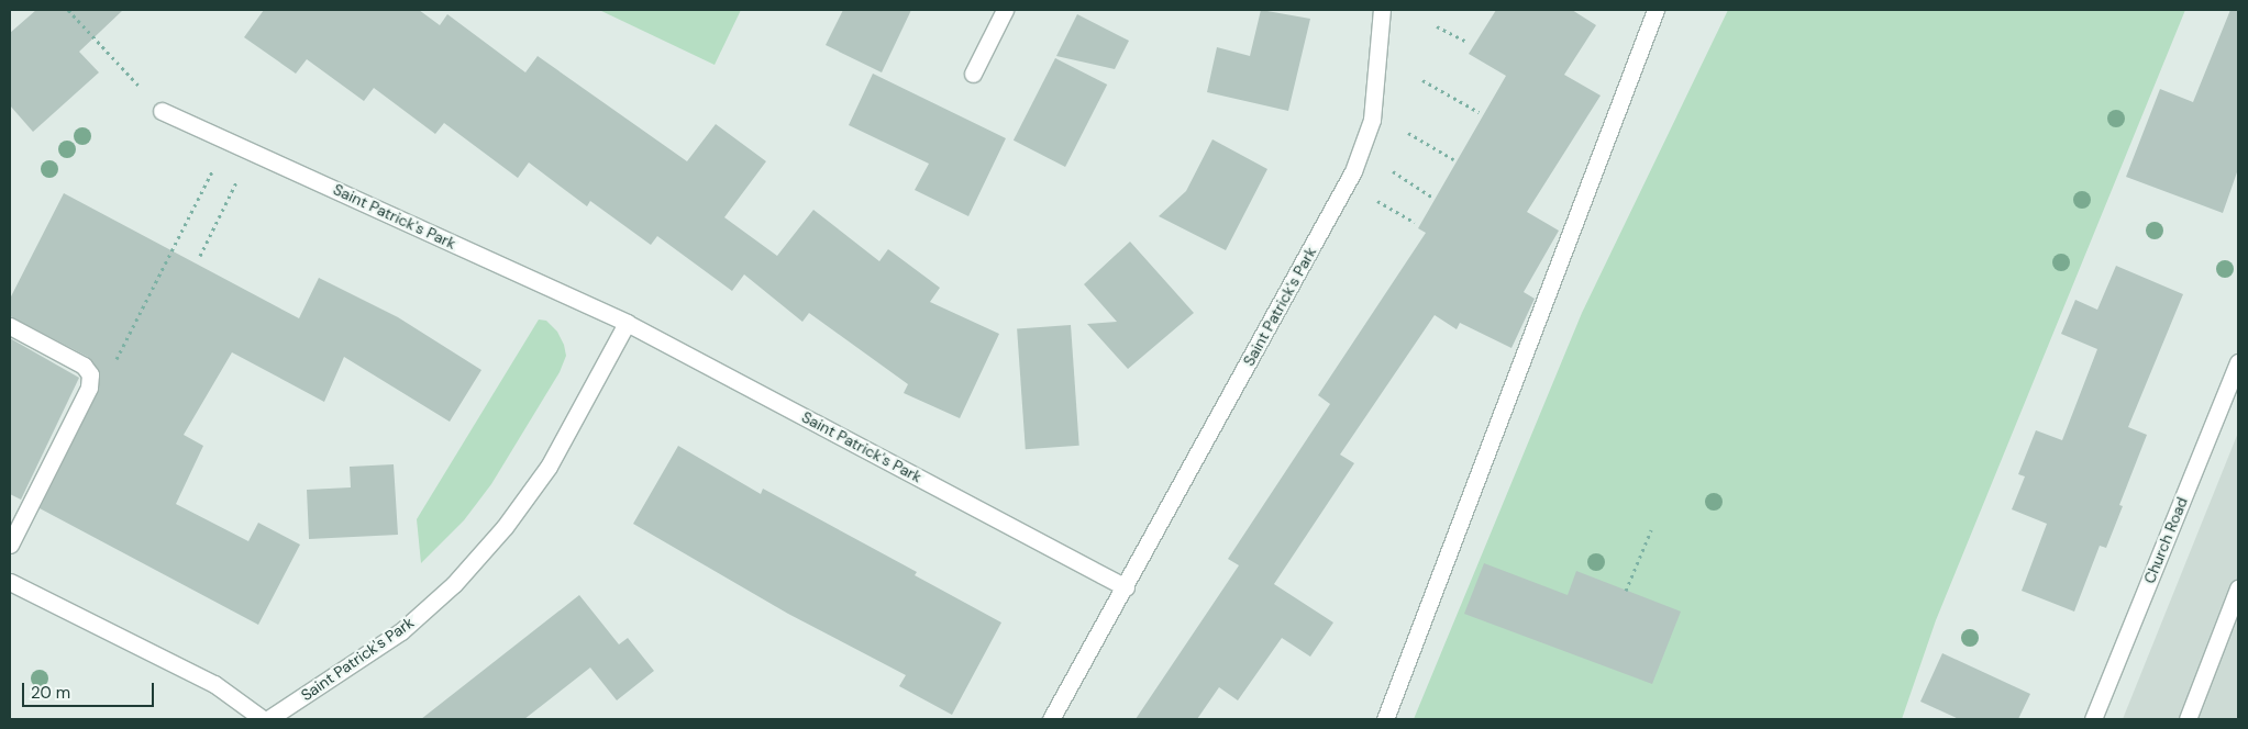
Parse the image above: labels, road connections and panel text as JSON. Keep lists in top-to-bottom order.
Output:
{
  "streets": {
    "street": ["Saint Patrick's Park", "Church Road"]
  },
  "scale_bar": "20 m"
}
